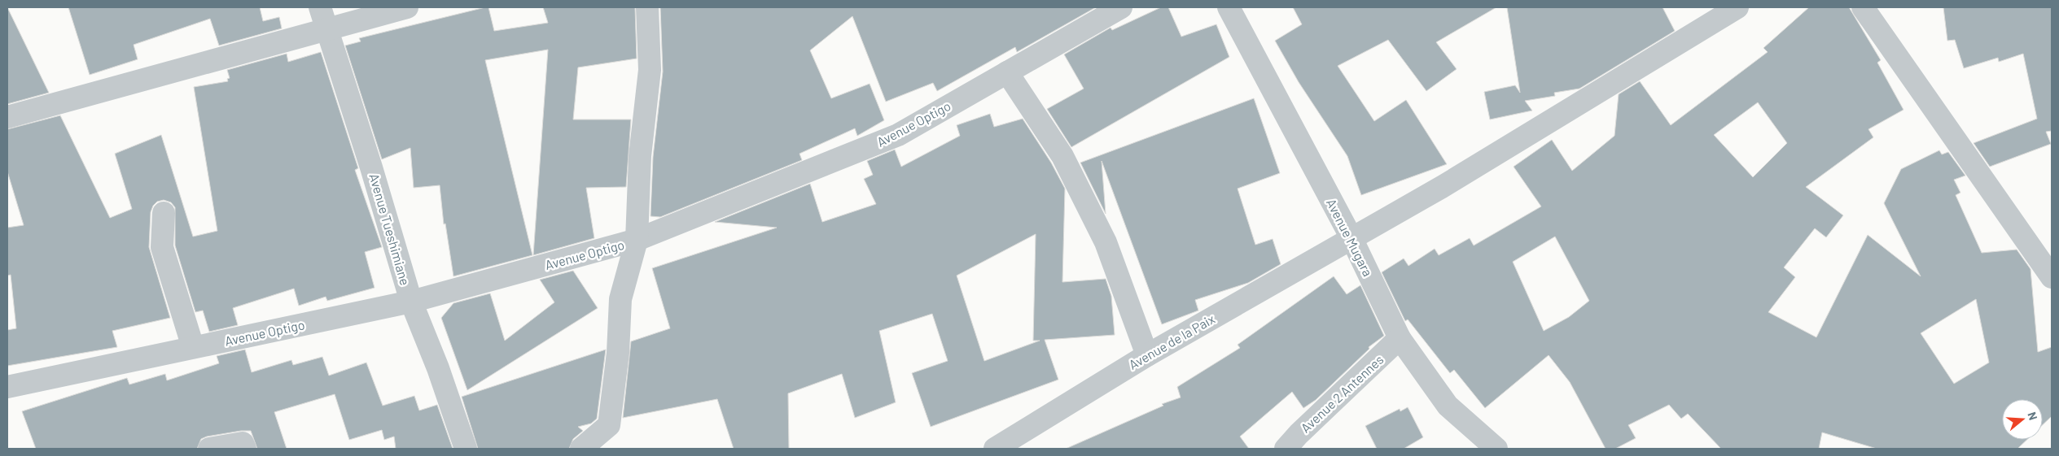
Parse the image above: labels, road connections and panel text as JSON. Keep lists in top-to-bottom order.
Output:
{
  "streets": {
    "street": [
      "Avenue Optigo",
      "Avenue Tueshimiane",
      "Avenue Mugara",
      "Avenue de la Paix",
      "Avenue 2 Antennes"
    ]
  },
  "crossings": [
    ["Avenue Optigo", "Avenue Tueshimiane"],
    ["Avenue Mugara", "Avenue de la Paix"],
    ["Avenue Mugara", "Avenue 2 Antennes"]
  ],
  "north": "right"
}
